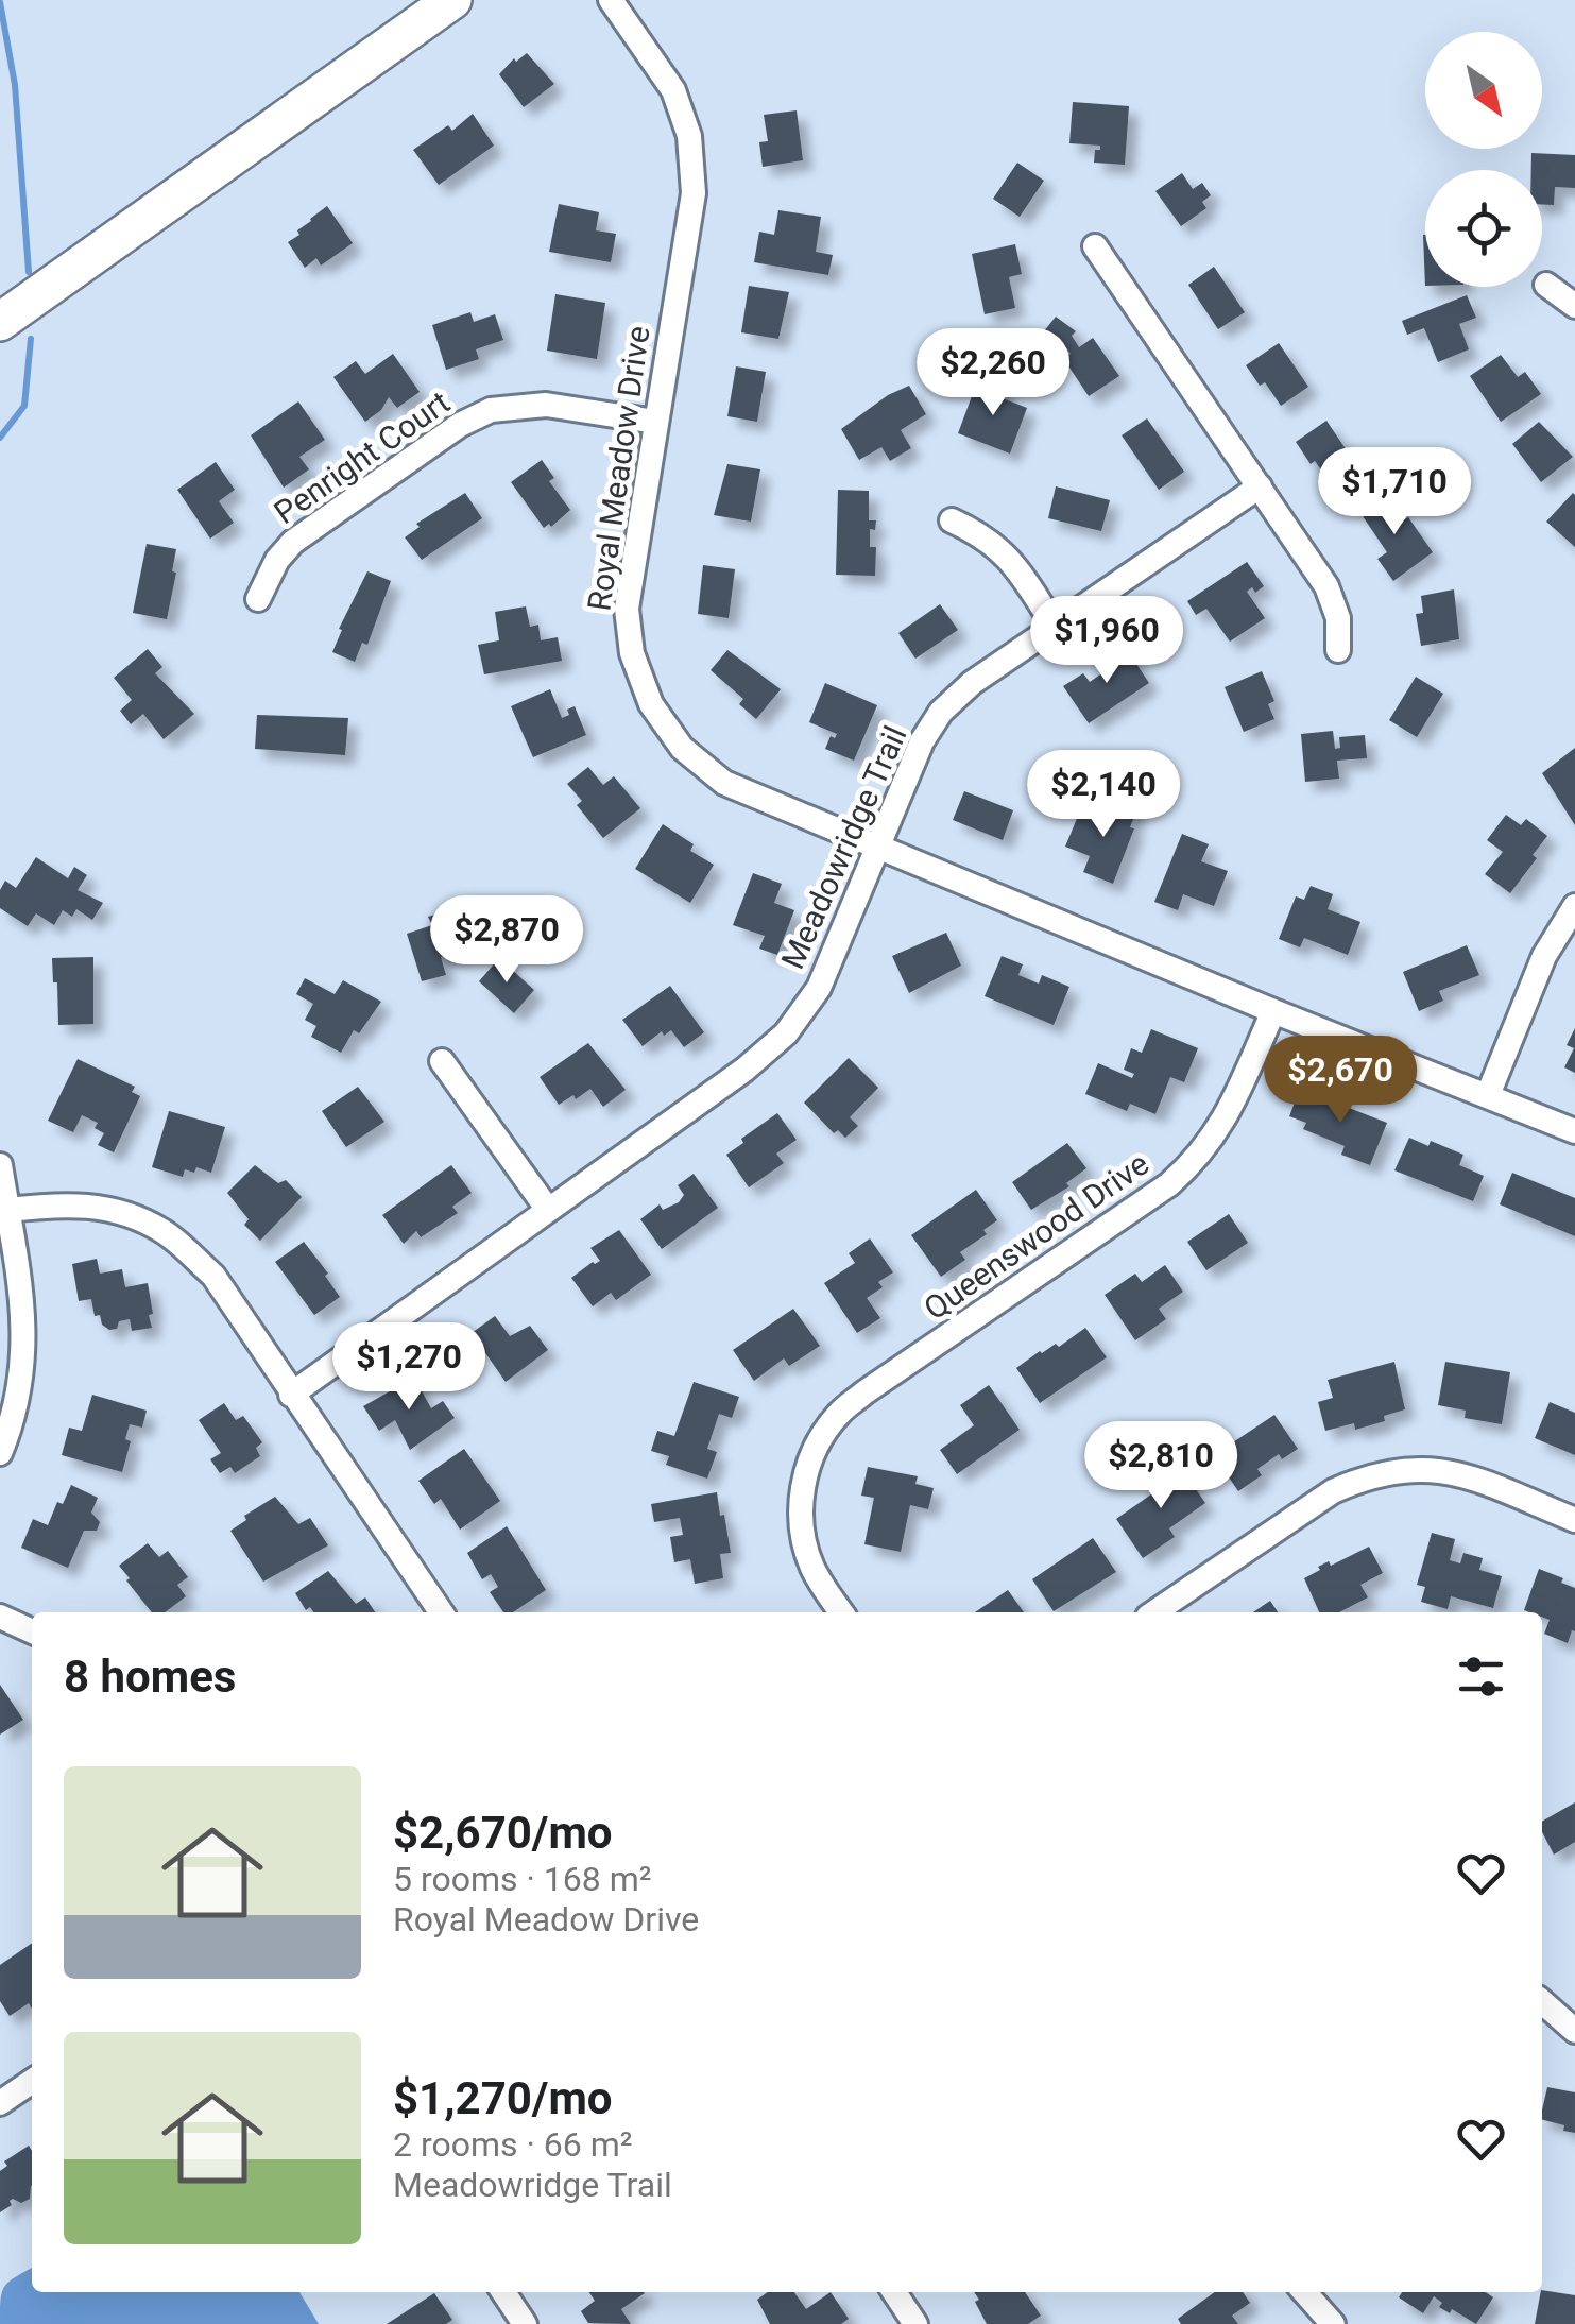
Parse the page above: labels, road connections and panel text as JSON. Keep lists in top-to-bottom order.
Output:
{
  "streets": {
    "street": [
      "Penright Court",
      "Royal Meadow Drive",
      "Meadowridge Trail",
      "Queenswood Drive"
    ]
  },
  "crossings": [
    ["Penright Court", "Royal Meadow Drive"],
    ["Royal Meadow Drive", "Meadowridge Trail"],
    ["Royal Meadow Drive", "Queenswood Drive"]
  ],
  "north": "bottom right",
  "page": {
    "price": [
      "$2,260",
      "$1,710",
      "$1,960",
      "$2,140",
      "$2,870",
      "$2,670",
      "$1,270",
      "$2,810"
    ],
    "heading": "8 homes",
    "list": [
      {
        "name": "$2,670/mo",
        "note": "5 rooms · 168 m² · Royal Meadow Drive"
      },
      {
        "name": "$1,270/mo",
        "note": "2 rooms · 66 m² · Meadowridge Trail"
      }
    ]
  }
}
